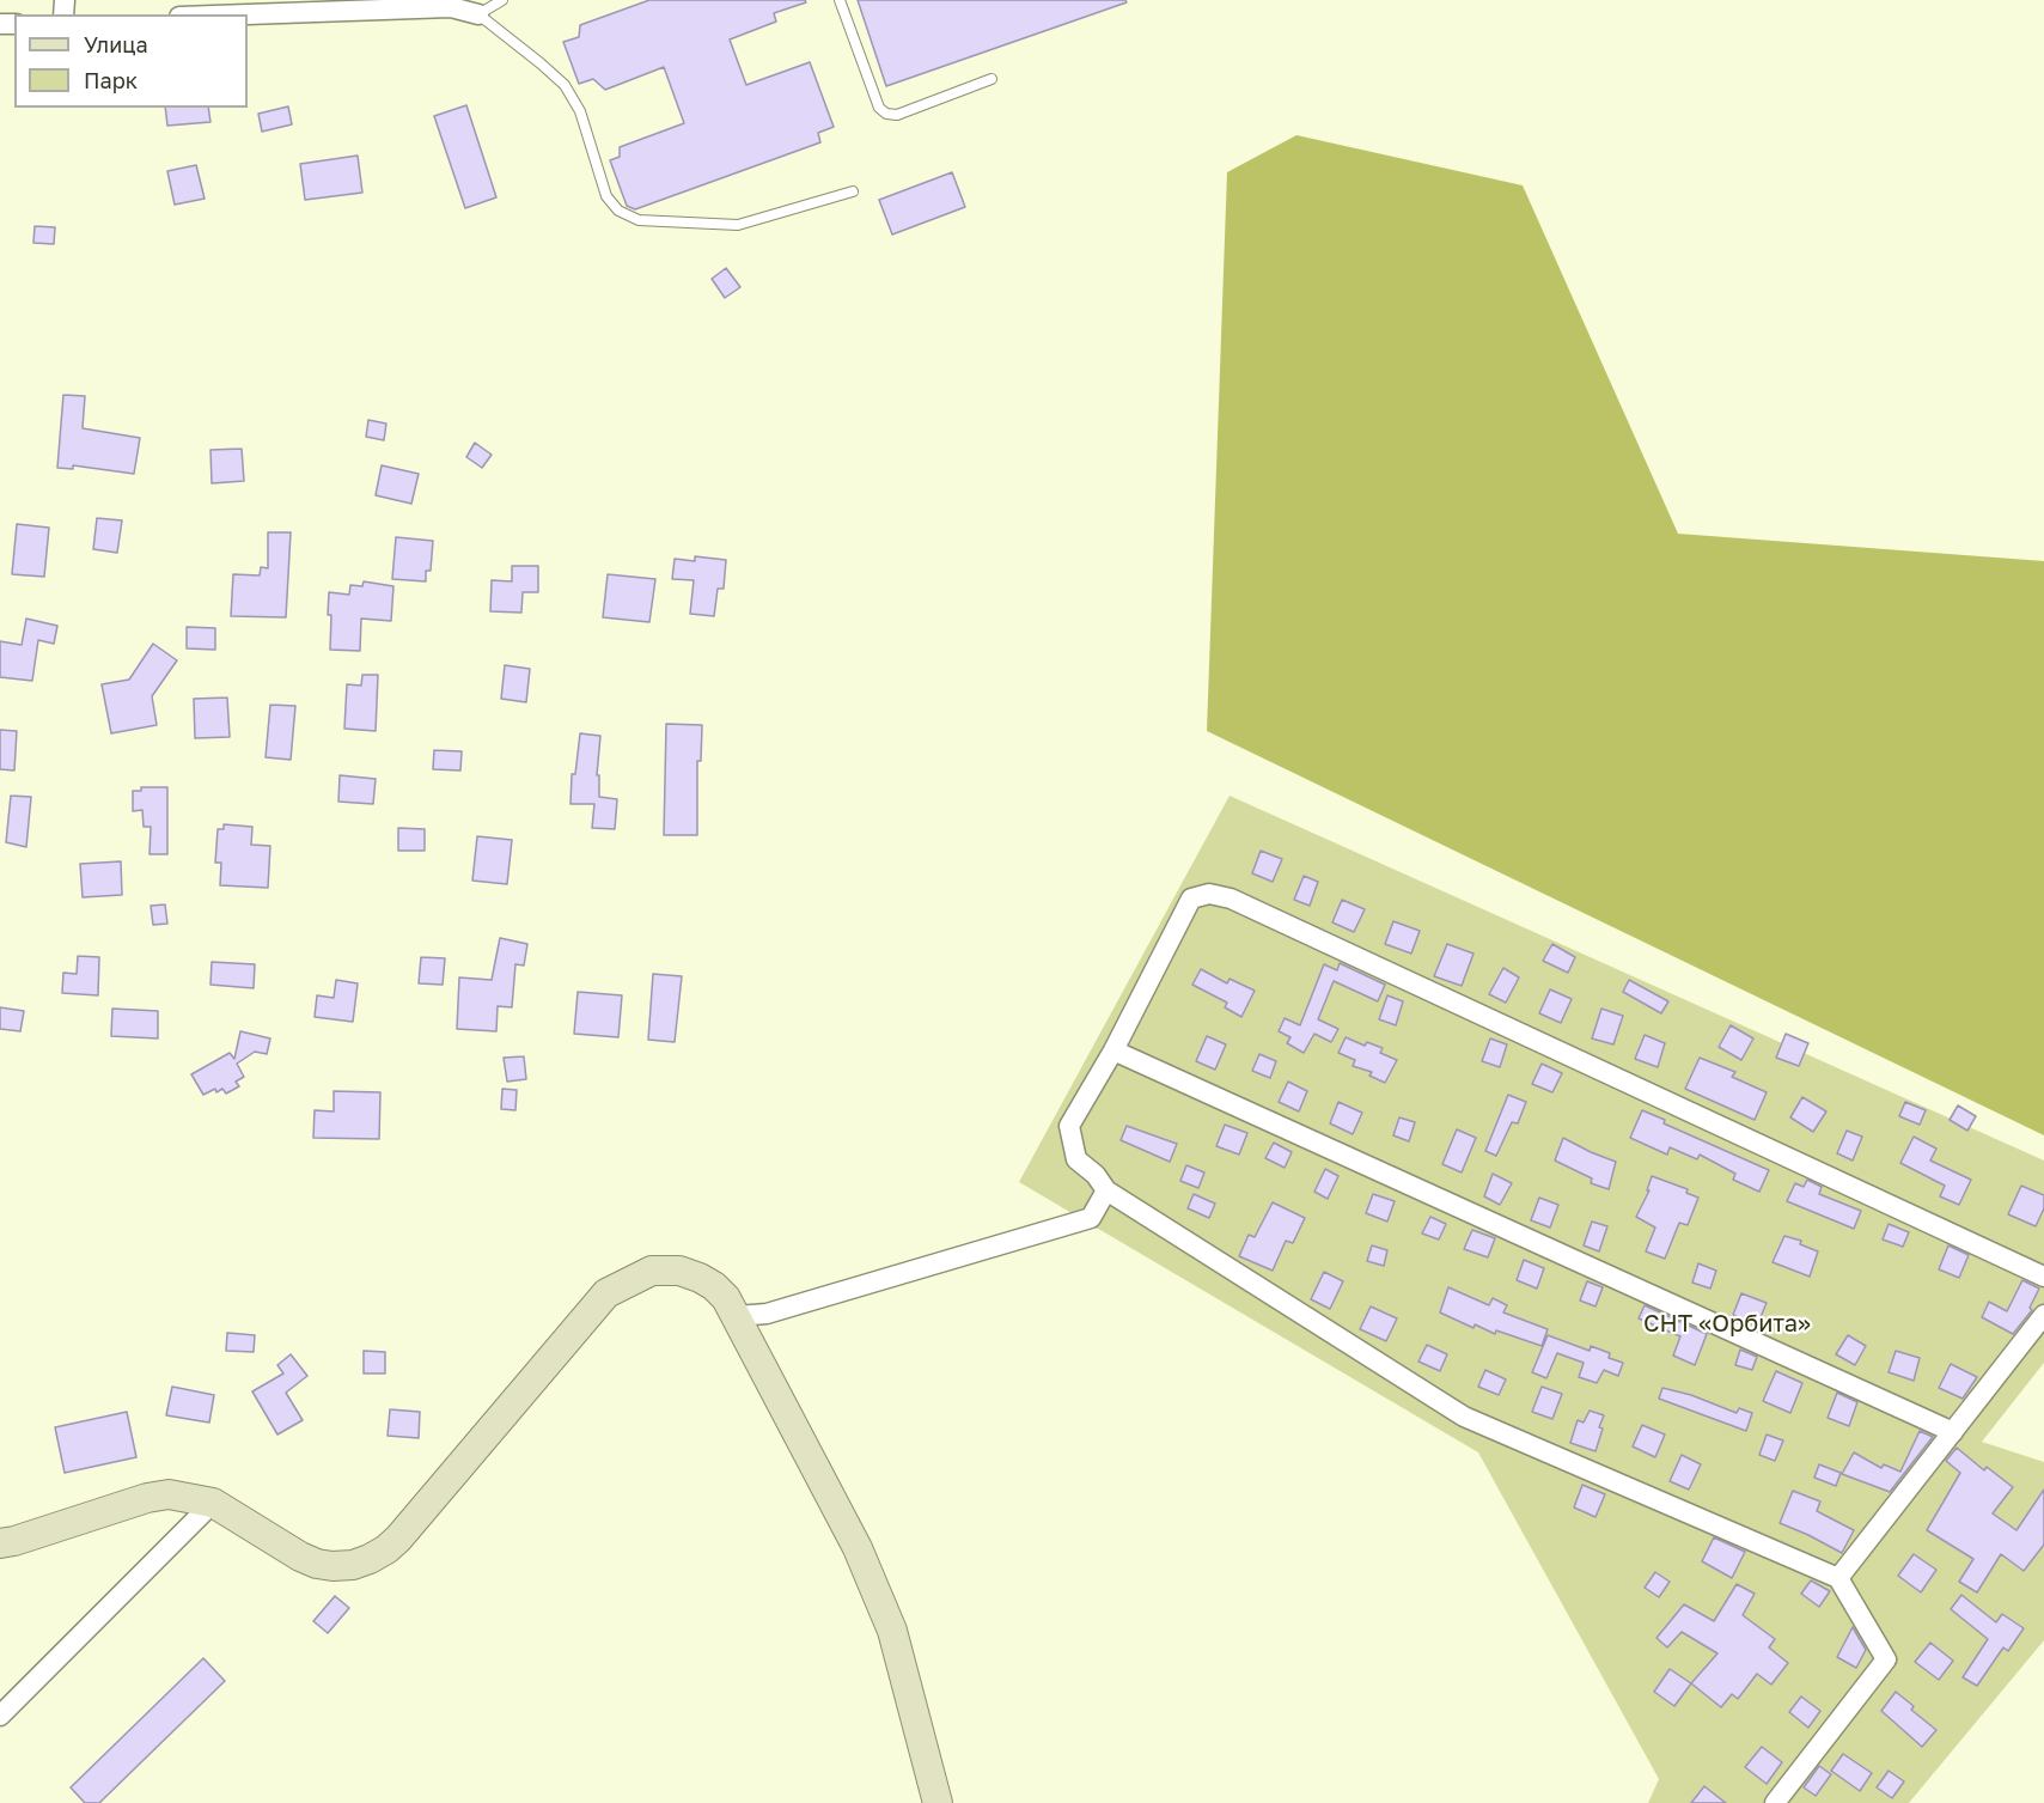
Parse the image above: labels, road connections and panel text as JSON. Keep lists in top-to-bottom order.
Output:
{
  "parks": ["СНТ «Орбита»"],
  "legend": ["Улица", "Парк"]
}
